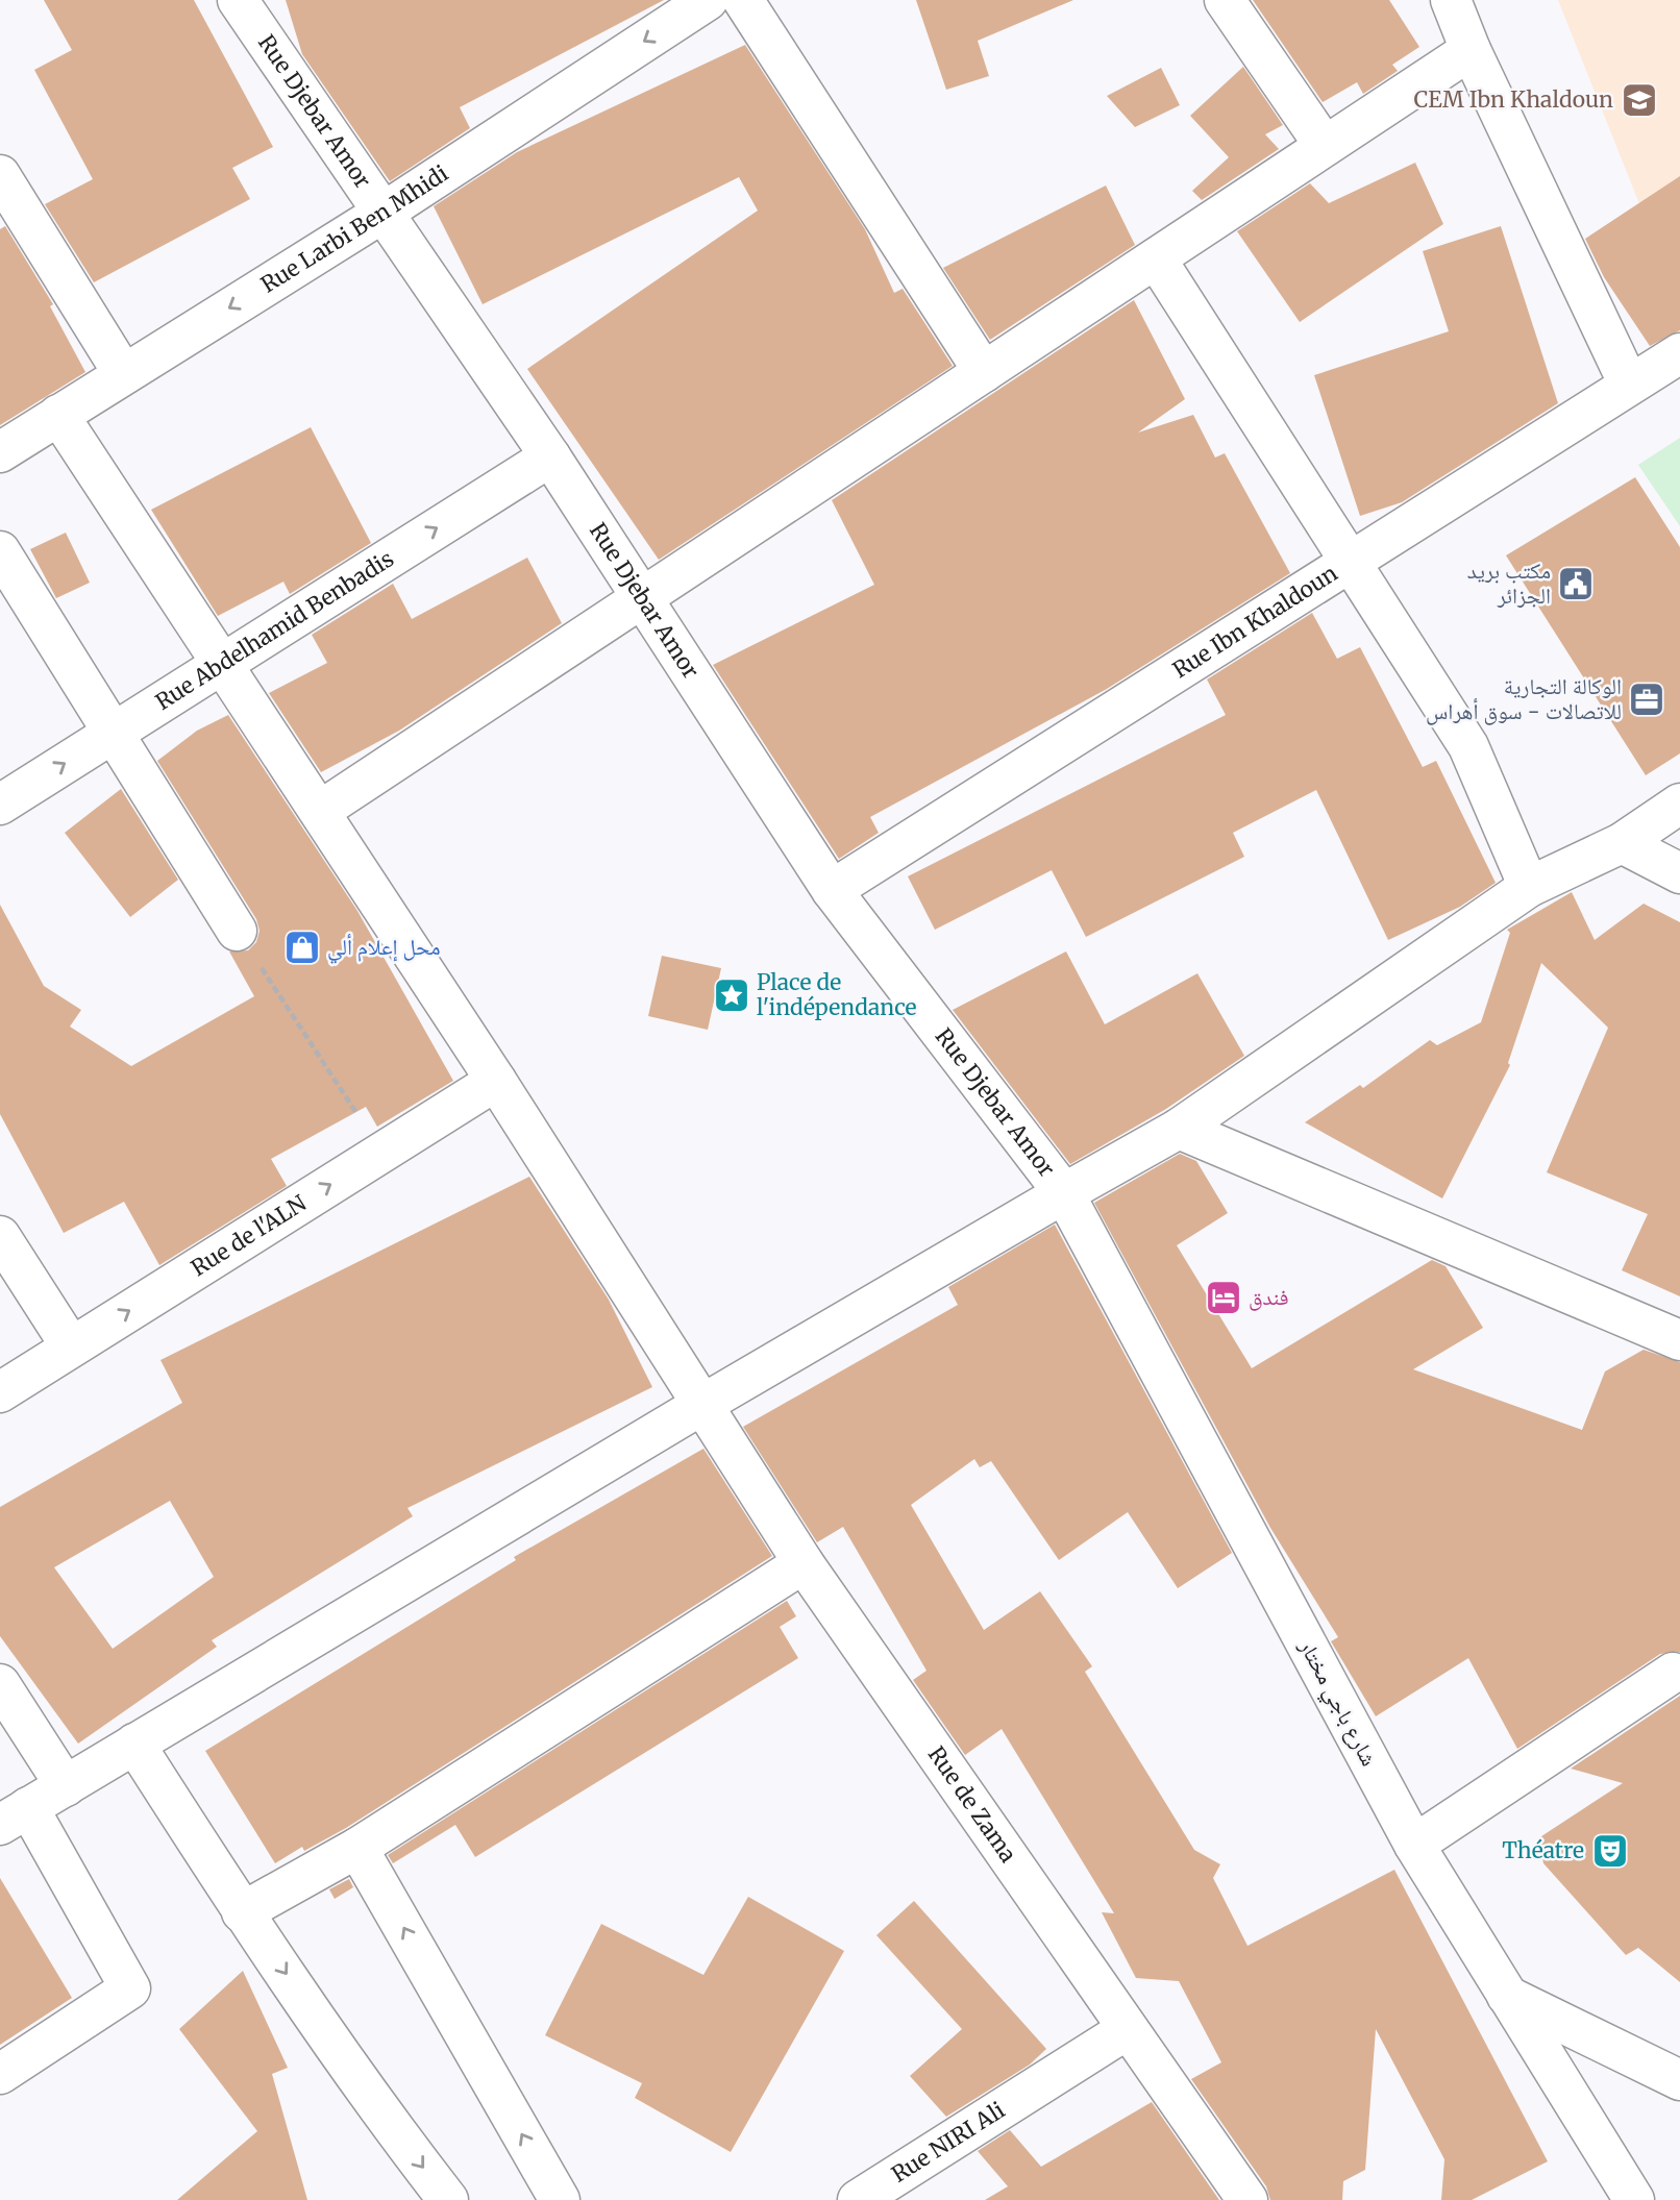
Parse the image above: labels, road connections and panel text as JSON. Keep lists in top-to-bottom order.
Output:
{
  "streets": {
    "street": [
      "Rue Djebar Amor",
      "Rue Larbi Ben Mhidi",
      "Rue Ibn Khaldoun",
      "Rue Abdelhamid Benbadis",
      "Rue de l'ALN",
      "شارع باجي مختار",
      "Rue de Zama",
      "Rue NIRI Ali"
    ]
  },
  "crossings": [
    ["Rue Djebar Amor", "Rue Larbi Ben Mhidi"],
    ["Rue Djebar Amor", "Rue Ibn Khaldoun"],
    ["Rue Djebar Amor", "Rue Abdelhamid Benbadis"],
    ["Rue Djebar Amor", "شارع باجي مختار"],
    ["Rue Larbi Ben Mhidi", "Rue de Zama"],
    ["Rue Abdelhamid Benbadis", "Rue de Zama"],
    ["Rue de l'ALN", "Rue de Zama"],
    ["Rue de Zama", "Rue NIRI Ali"]
  ],
  "one_way": ["Rue Larbi Ben Mhidi", "Rue de l'ALN"],
  "places": {
    "school or university": ["CEM Ibn Khaldoun"],
    "public building": ["مكتب بريد الجزائر"],
    "office": ["الوكالة التجارية للاتصالات - سوق أهراس"],
    "shop": ["محل إعلام ألي"],
    "place": ["Place de l'indépendance"],
    "hotel": ["فندق"],
    "theatre": ["Théatre"]
  }
}
